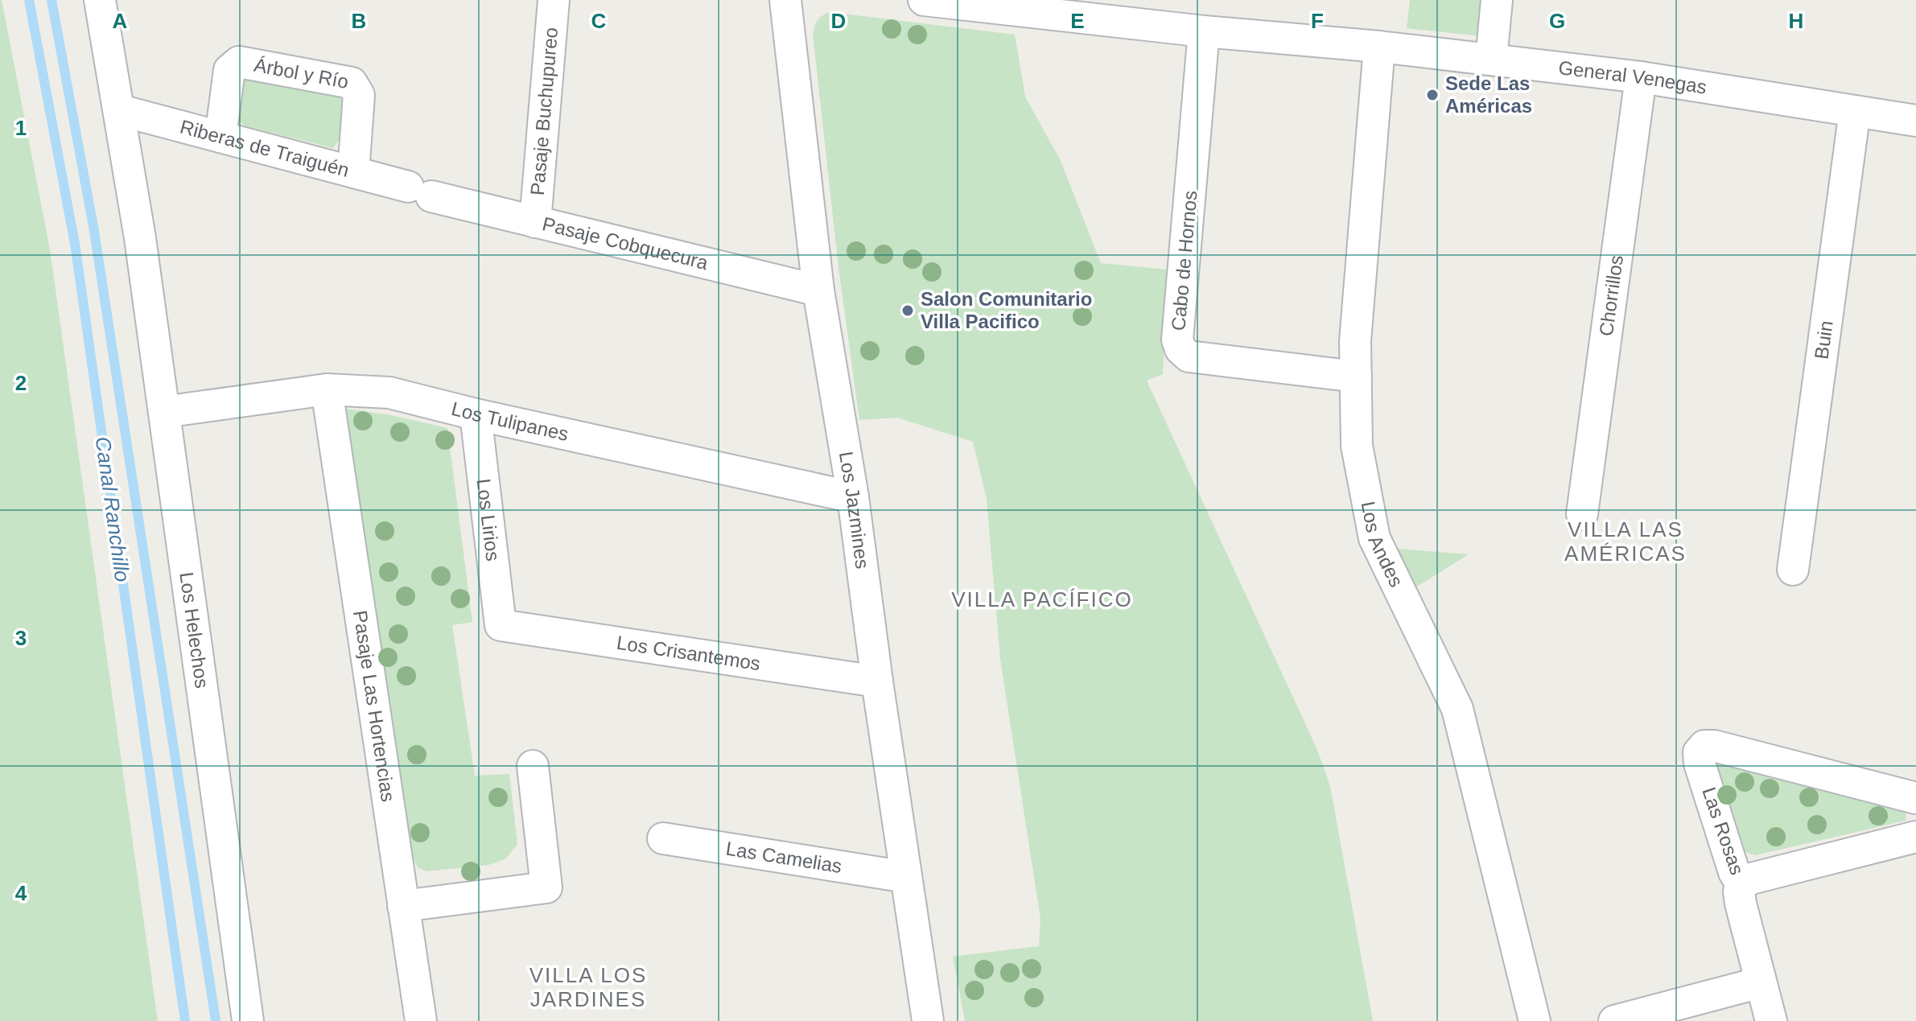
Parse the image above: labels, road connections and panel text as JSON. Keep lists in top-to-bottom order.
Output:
{
  "streets": {
    "street": [
      "Árbol y Río",
      "General Venegas",
      "Pasaje Buchupureo",
      "Riberas de Traiguén",
      "Pasaje Cobquecura",
      "Cabo de Hornos",
      "Chorrillos",
      "Buin",
      "Los Tulipanes",
      "Los Jazmines",
      "Los Lirios",
      "Los Andes",
      "Los Helechos",
      "Los Crisantemos",
      "Pasaje Las Hortencias",
      "Las Rosas",
      "Las Camelias"
    ]
  },
  "crossings": [
    ["Árbol y Río", "Riberas de Traiguén"],
    ["General Venegas", "Cabo de Hornos"],
    ["General Venegas", "Chorrillos"],
    ["General Venegas", "Buin"],
    ["General Venegas", "Los Andes"],
    ["Pasaje Buchupureo", "Pasaje Cobquecura"],
    ["Riberas de Traiguén", "Pasaje Cobquecura"],
    ["Riberas de Traiguén", "Los Helechos"],
    ["Pasaje Cobquecura", "Los Jazmines"],
    ["Cabo de Hornos", "Los Andes"],
    ["Los Tulipanes", "Los Jazmines"],
    ["Los Tulipanes", "Los Lirios"],
    ["Los Tulipanes", "Los Helechos"],
    ["Los Tulipanes", "Pasaje Las Hortencias"],
    ["Los Jazmines", "Los Crisantemos"],
    ["Los Jazmines", "Las Camelias"],
    ["Los Lirios", "Los Crisantemos"]
  ],
  "districts": ["VILLA LAS AMÉRICAS", "VILLA PACÍFICO", "VILLA LOS JARDINES"],
  "water": ["Canal Ranchillo"],
  "places": ["Sede Las Américas", "Salon Comunitario Villa Pacifico"],
  "grid": {
    "columns": [
      "A",
      "B",
      "C",
      "D",
      "E",
      "F",
      "G",
      "H"
    ],
    "rows": [
      "1",
      "2",
      "3",
      "4"
    ]
  }
}
